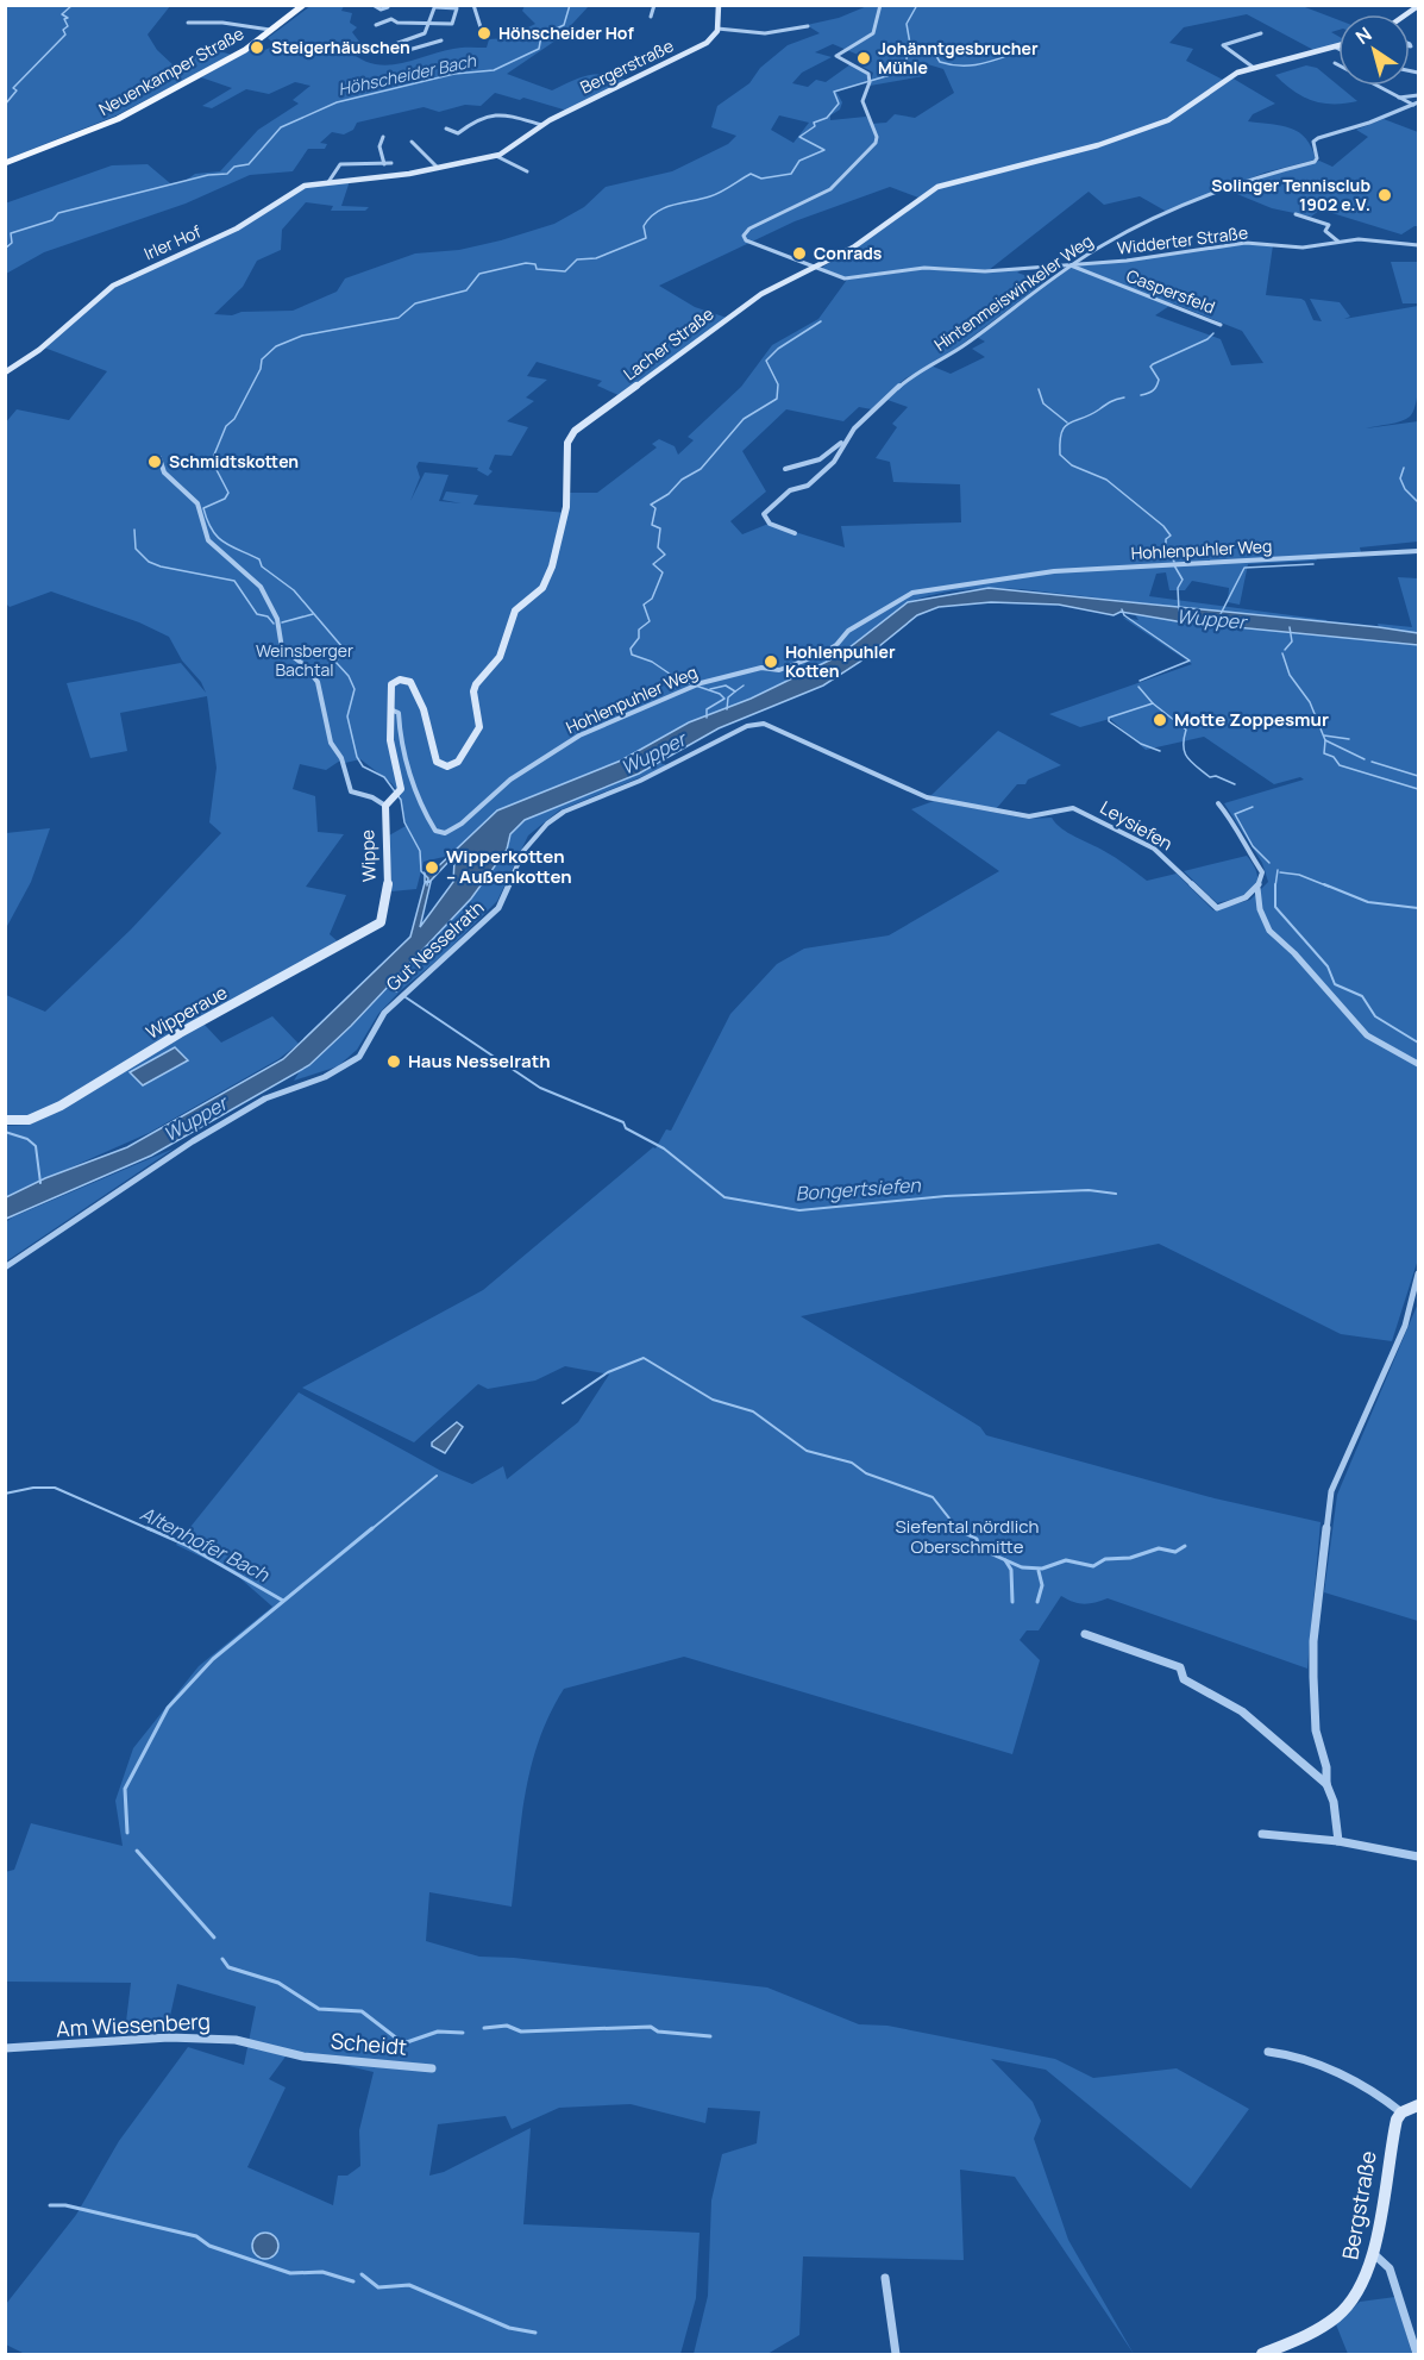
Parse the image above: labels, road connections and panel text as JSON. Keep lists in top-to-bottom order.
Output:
{
  "streets": {
    "main road": ["Neuenkamper Straße"],
    "street": [
      "Bergerstraße",
      "Widderter Straße",
      "Irler Hof",
      "Caspersfeld",
      "Hintenmeiswinkeler Weg",
      "Lacher Straße",
      "Hohlenpuhler Weg",
      "Leysiefen",
      "Wippe",
      "Gut Nesselrath",
      "Wipperaue",
      "Am Wiesenberg",
      "Scheidt",
      "Bergstraße"
    ]
  },
  "crossings": [
    ["Bergerstraße", "Irler Hof"],
    ["Widderter Straße", "Caspersfeld"],
    ["Widderter Straße", "Hintenmeiswinkeler Weg"],
    ["Widderter Straße", "Lacher Straße"],
    ["Caspersfeld", "Hintenmeiswinkeler Weg"],
    ["Lacher Straße", "Hohlenpuhler Weg"],
    ["Lacher Straße", "Wippe"],
    ["Leysiefen", "Gut Nesselrath"],
    ["Wippe", "Wipperaue"],
    ["Am Wiesenberg", "Scheidt"]
  ],
  "water": [
    "Höhscheider Bach",
    "Wupper",
    "Bongertsiefen",
    "Altenhofer Bach"
  ],
  "parks": ["Weinsberger Bachtal", "Siefental nördlich Oberschmitte"],
  "places": [
    "Höhscheider Hof",
    "Steigerhäuschen",
    "Johänntgesbrucher Mühle",
    "Solinger Tennisclub 1902 e.V.",
    "Conrads",
    "Schmidtskotten",
    "Hohlenpuhler Kotten",
    "Motte Zoppesmur",
    "Wipperkotten – Außenkotten",
    "Haus Nesselrath"
  ],
  "north": "top left"
}
